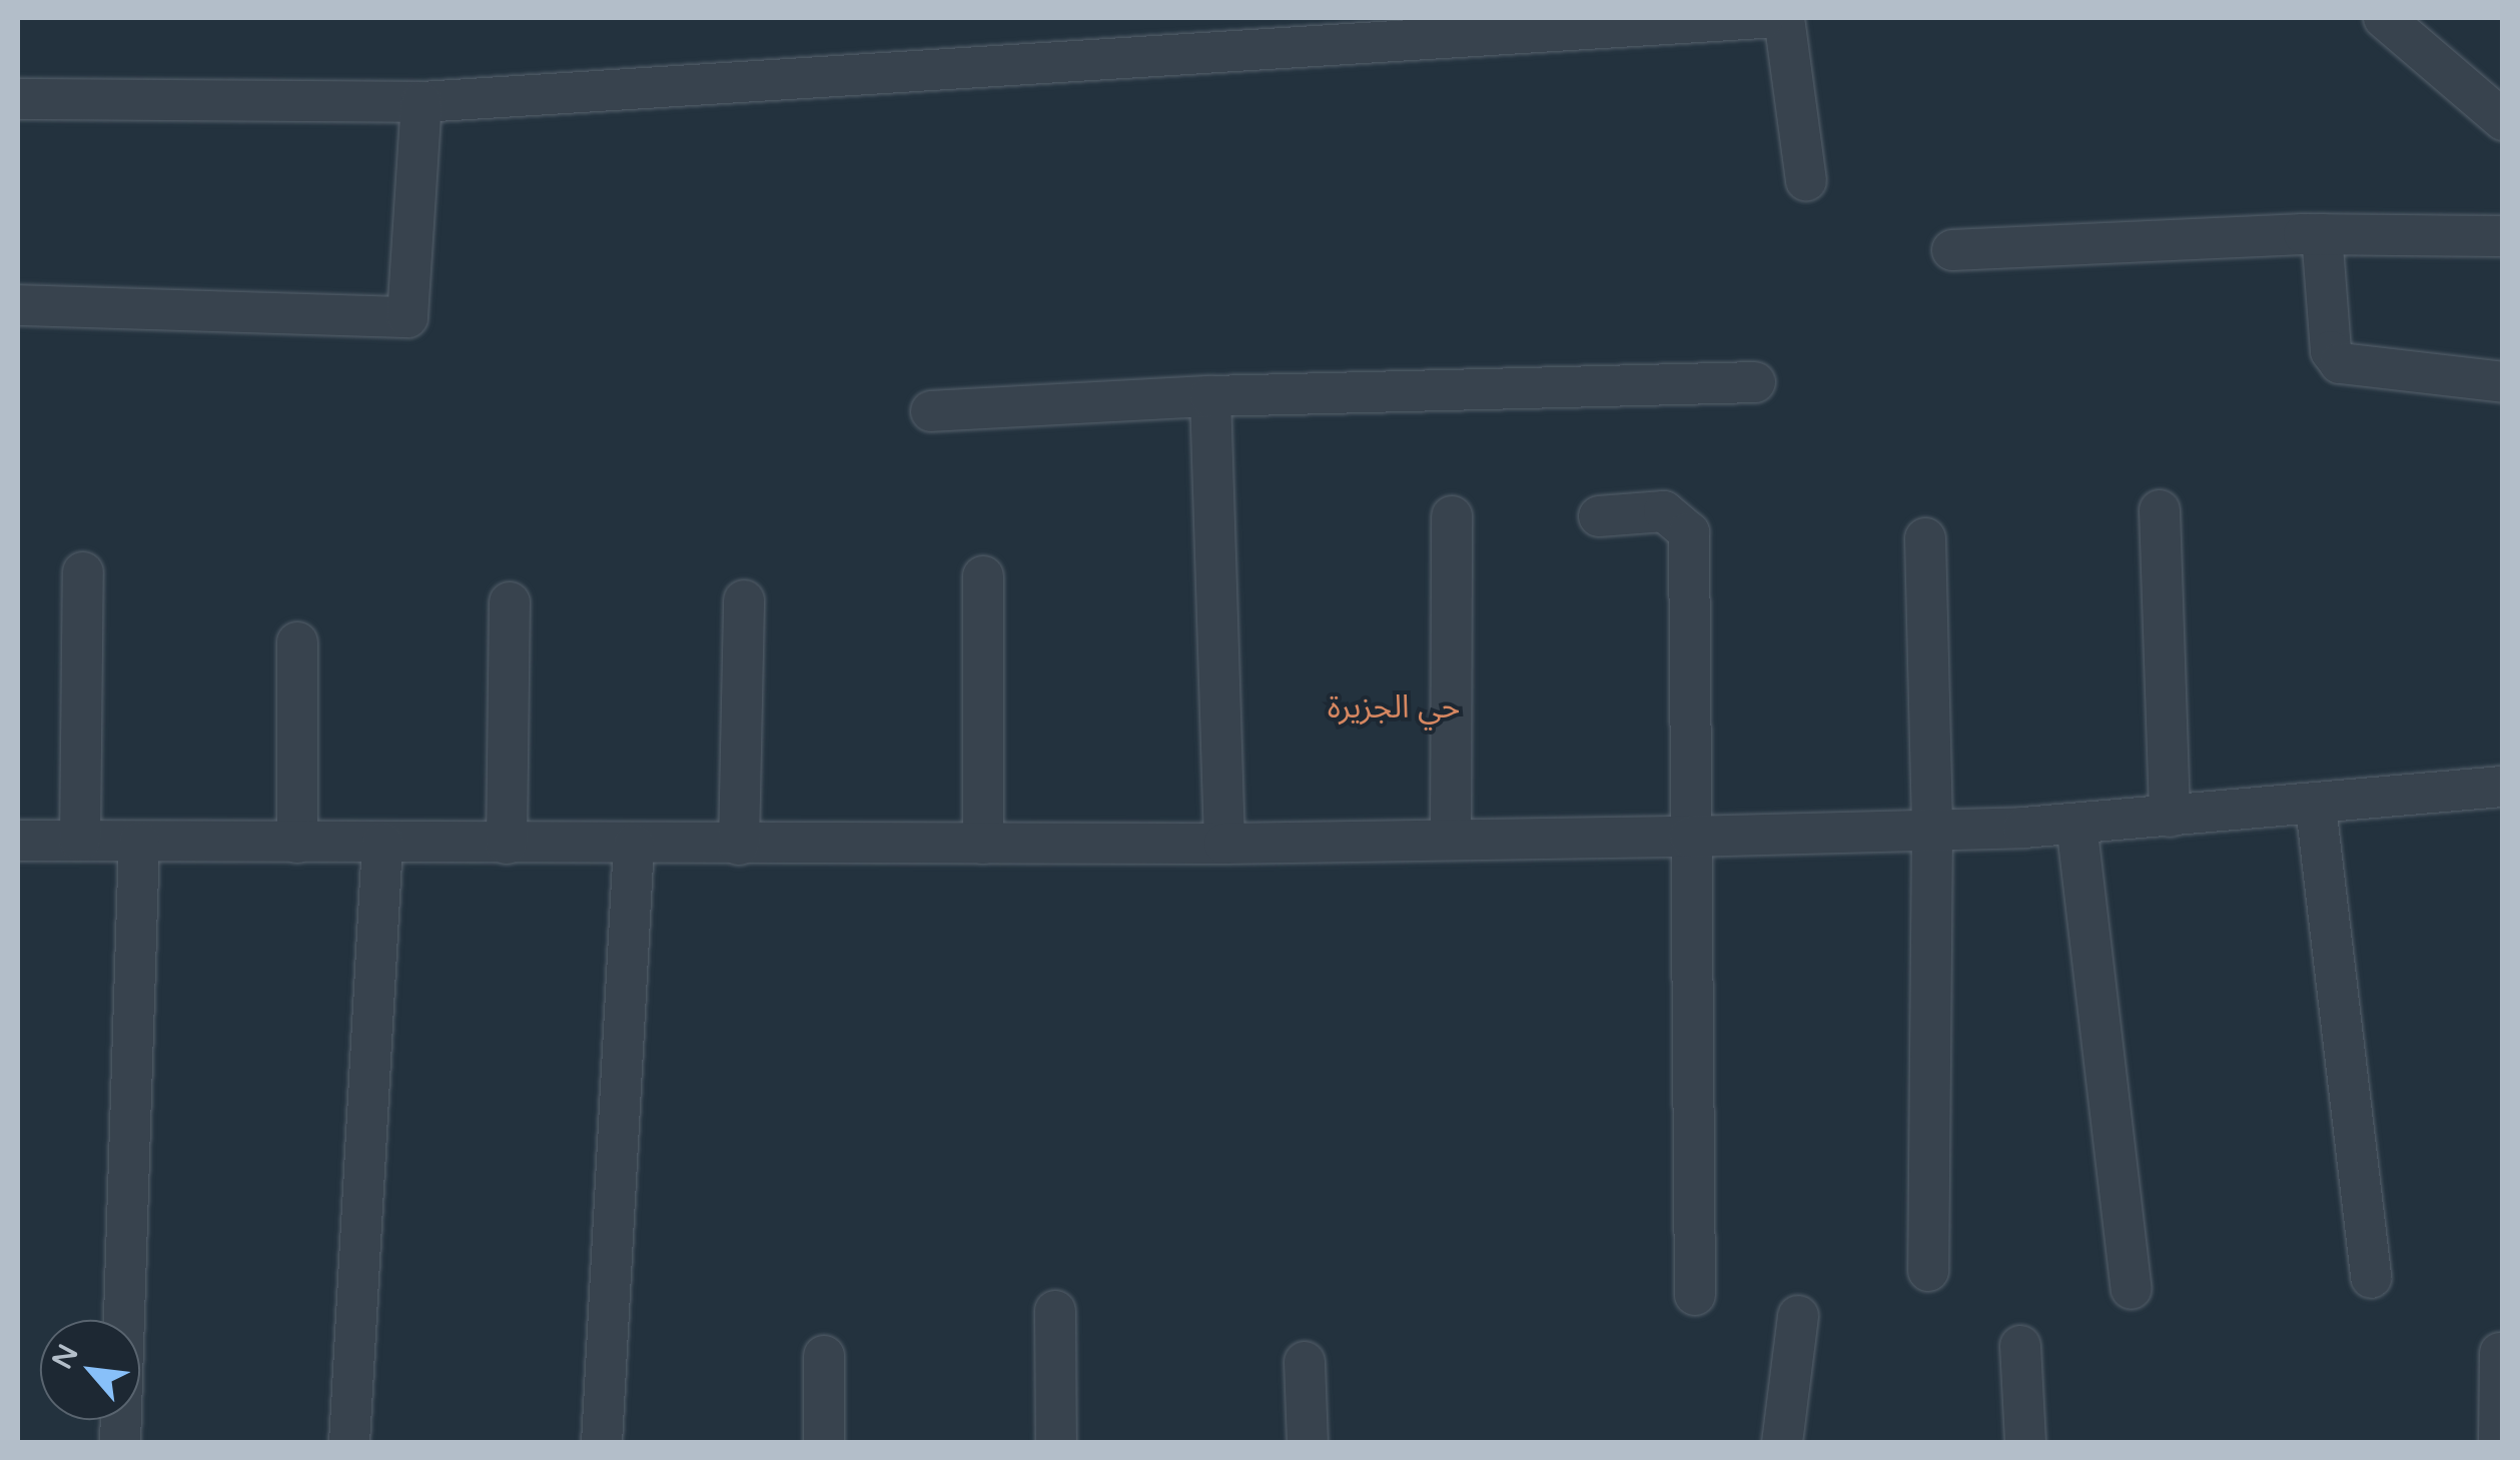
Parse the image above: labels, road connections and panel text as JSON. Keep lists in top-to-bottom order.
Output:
{
  "districts": ["حي الجزيرة"],
  "north": "top left"
}
